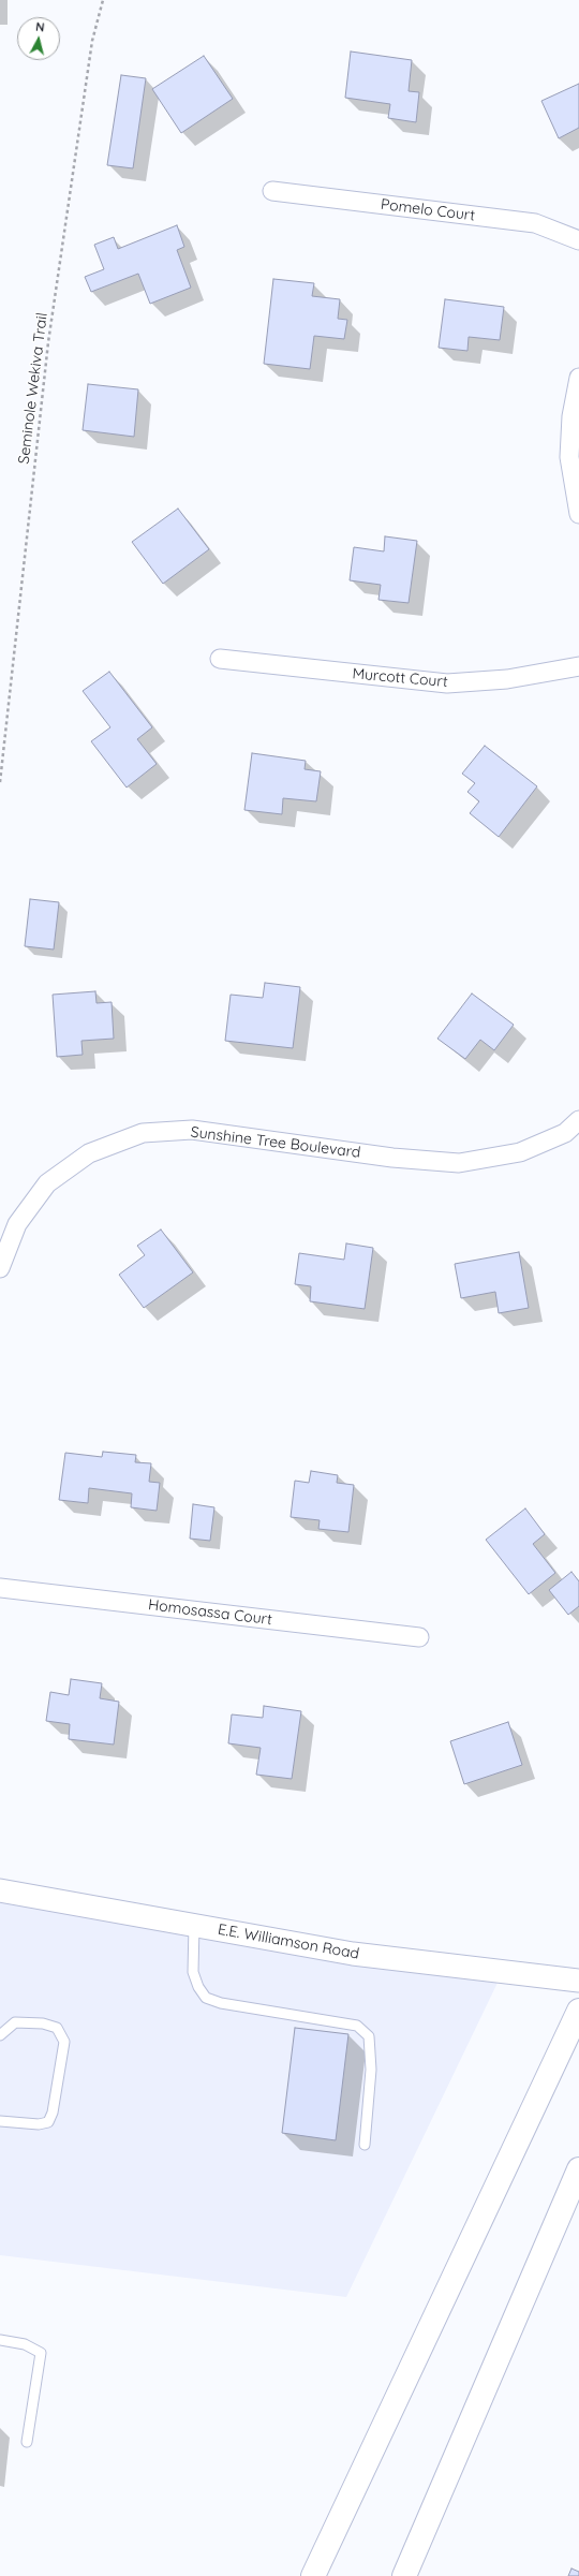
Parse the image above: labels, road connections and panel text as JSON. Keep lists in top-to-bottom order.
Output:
{
  "streets": {
    "street": [
      "Pomelo Court",
      "Murcott Court",
      "Sunshine Tree Boulevard",
      "Homosassa Court",
      "E.E. Williamson Road"
    ],
    "path": ["Seminole Wekiva Trail"]
  },
  "north": "top"
}
